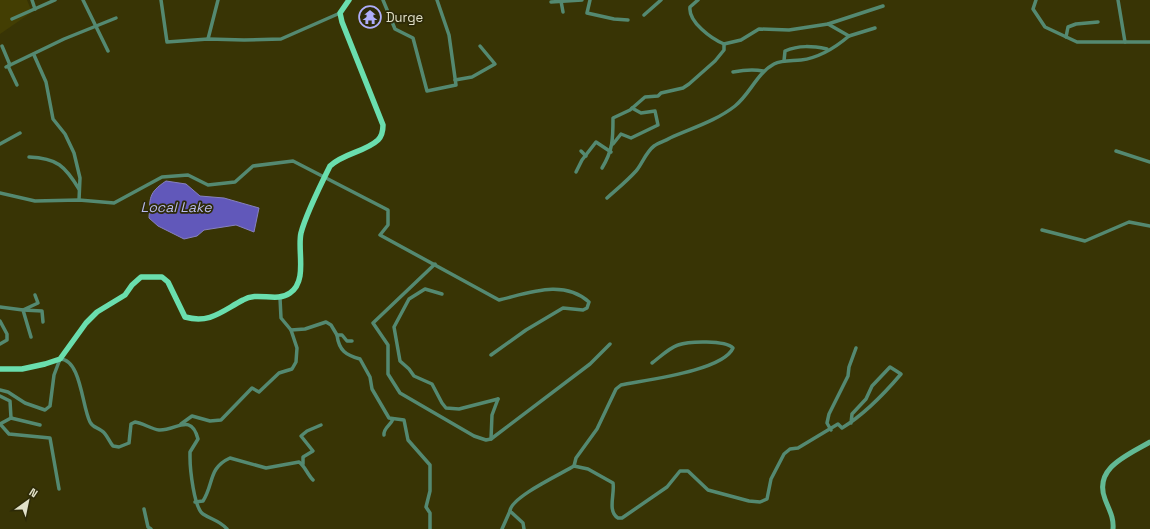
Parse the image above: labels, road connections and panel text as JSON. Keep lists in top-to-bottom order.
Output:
{
  "water": ["Local Lake"],
  "places": {
    "temple": ["Durge"]
  },
  "north": "top right"
}
